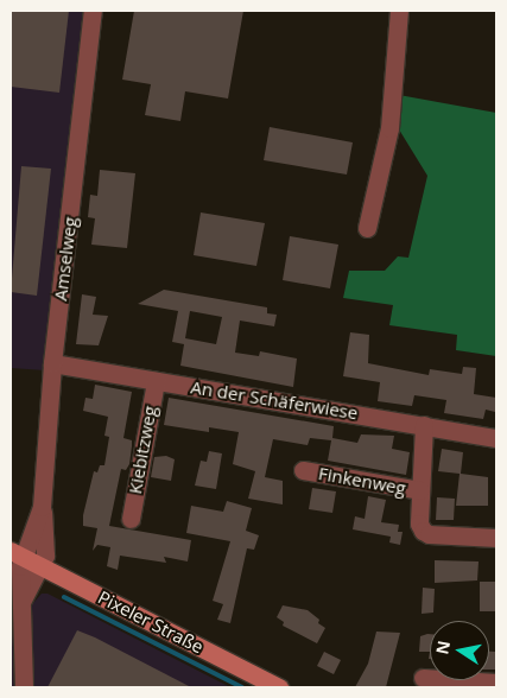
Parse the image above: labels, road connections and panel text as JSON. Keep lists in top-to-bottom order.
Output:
{
  "streets": {
    "main road": ["Pixeler Straße"],
    "street": [
      "Amselweg",
      "An der Schäferwiese",
      "Kiebitzweg",
      "Finkenweg"
    ]
  },
  "crossings": [
    ["Amselweg", "An der Schäferwiese"],
    ["Amselweg", "Pixeler Straße"],
    ["An der Schäferwiese", "Kiebitzweg"],
    ["An der Schäferwiese", "Finkenweg"]
  ],
  "north": "left"
}
